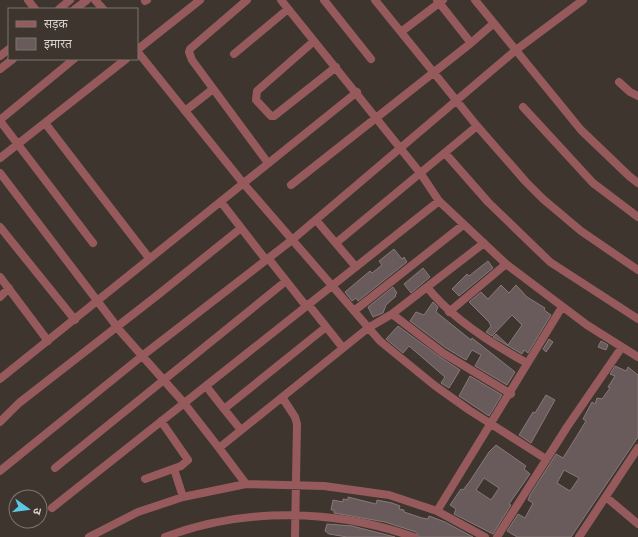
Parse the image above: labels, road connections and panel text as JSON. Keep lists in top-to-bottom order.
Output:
{
  "legend": ["सड़क", "इमारत"],
  "north": "right"
}
